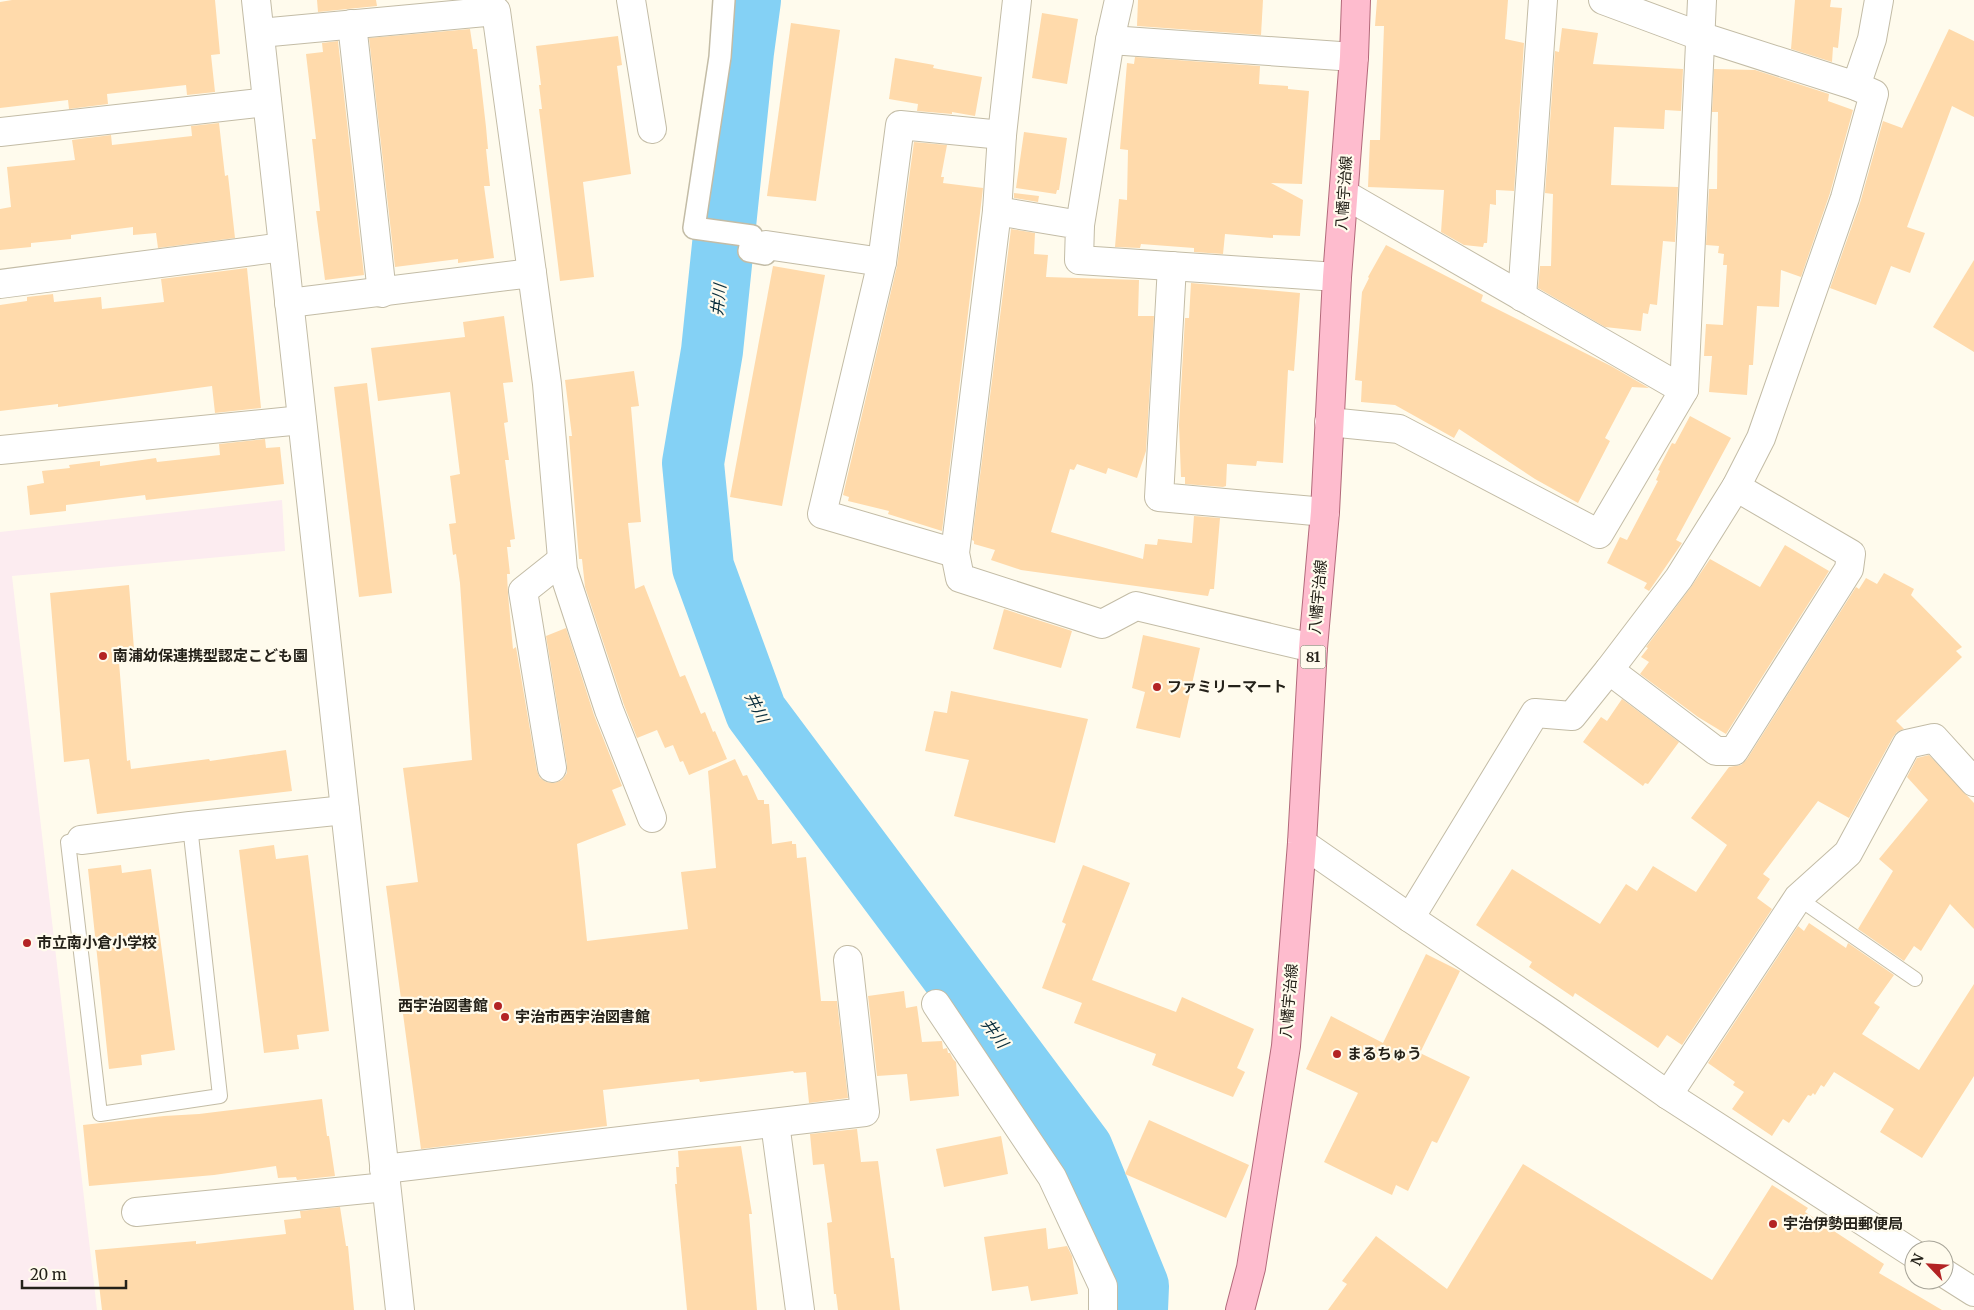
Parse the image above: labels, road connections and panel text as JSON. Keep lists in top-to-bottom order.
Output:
{
  "streets": {
    "main road": ["八幡宇治線", "81"]
  },
  "water": ["井川"],
  "places": [
    "南浦幼保連携型認定こども園",
    "ファミリーマート",
    "市立南小倉小学校",
    "西宇治図書館",
    "宇治市西宇治図書館",
    "まるちゅう",
    "宇治伊勢田郵便局"
  ],
  "scale_bar": "20 m",
  "north": "top left"
}
